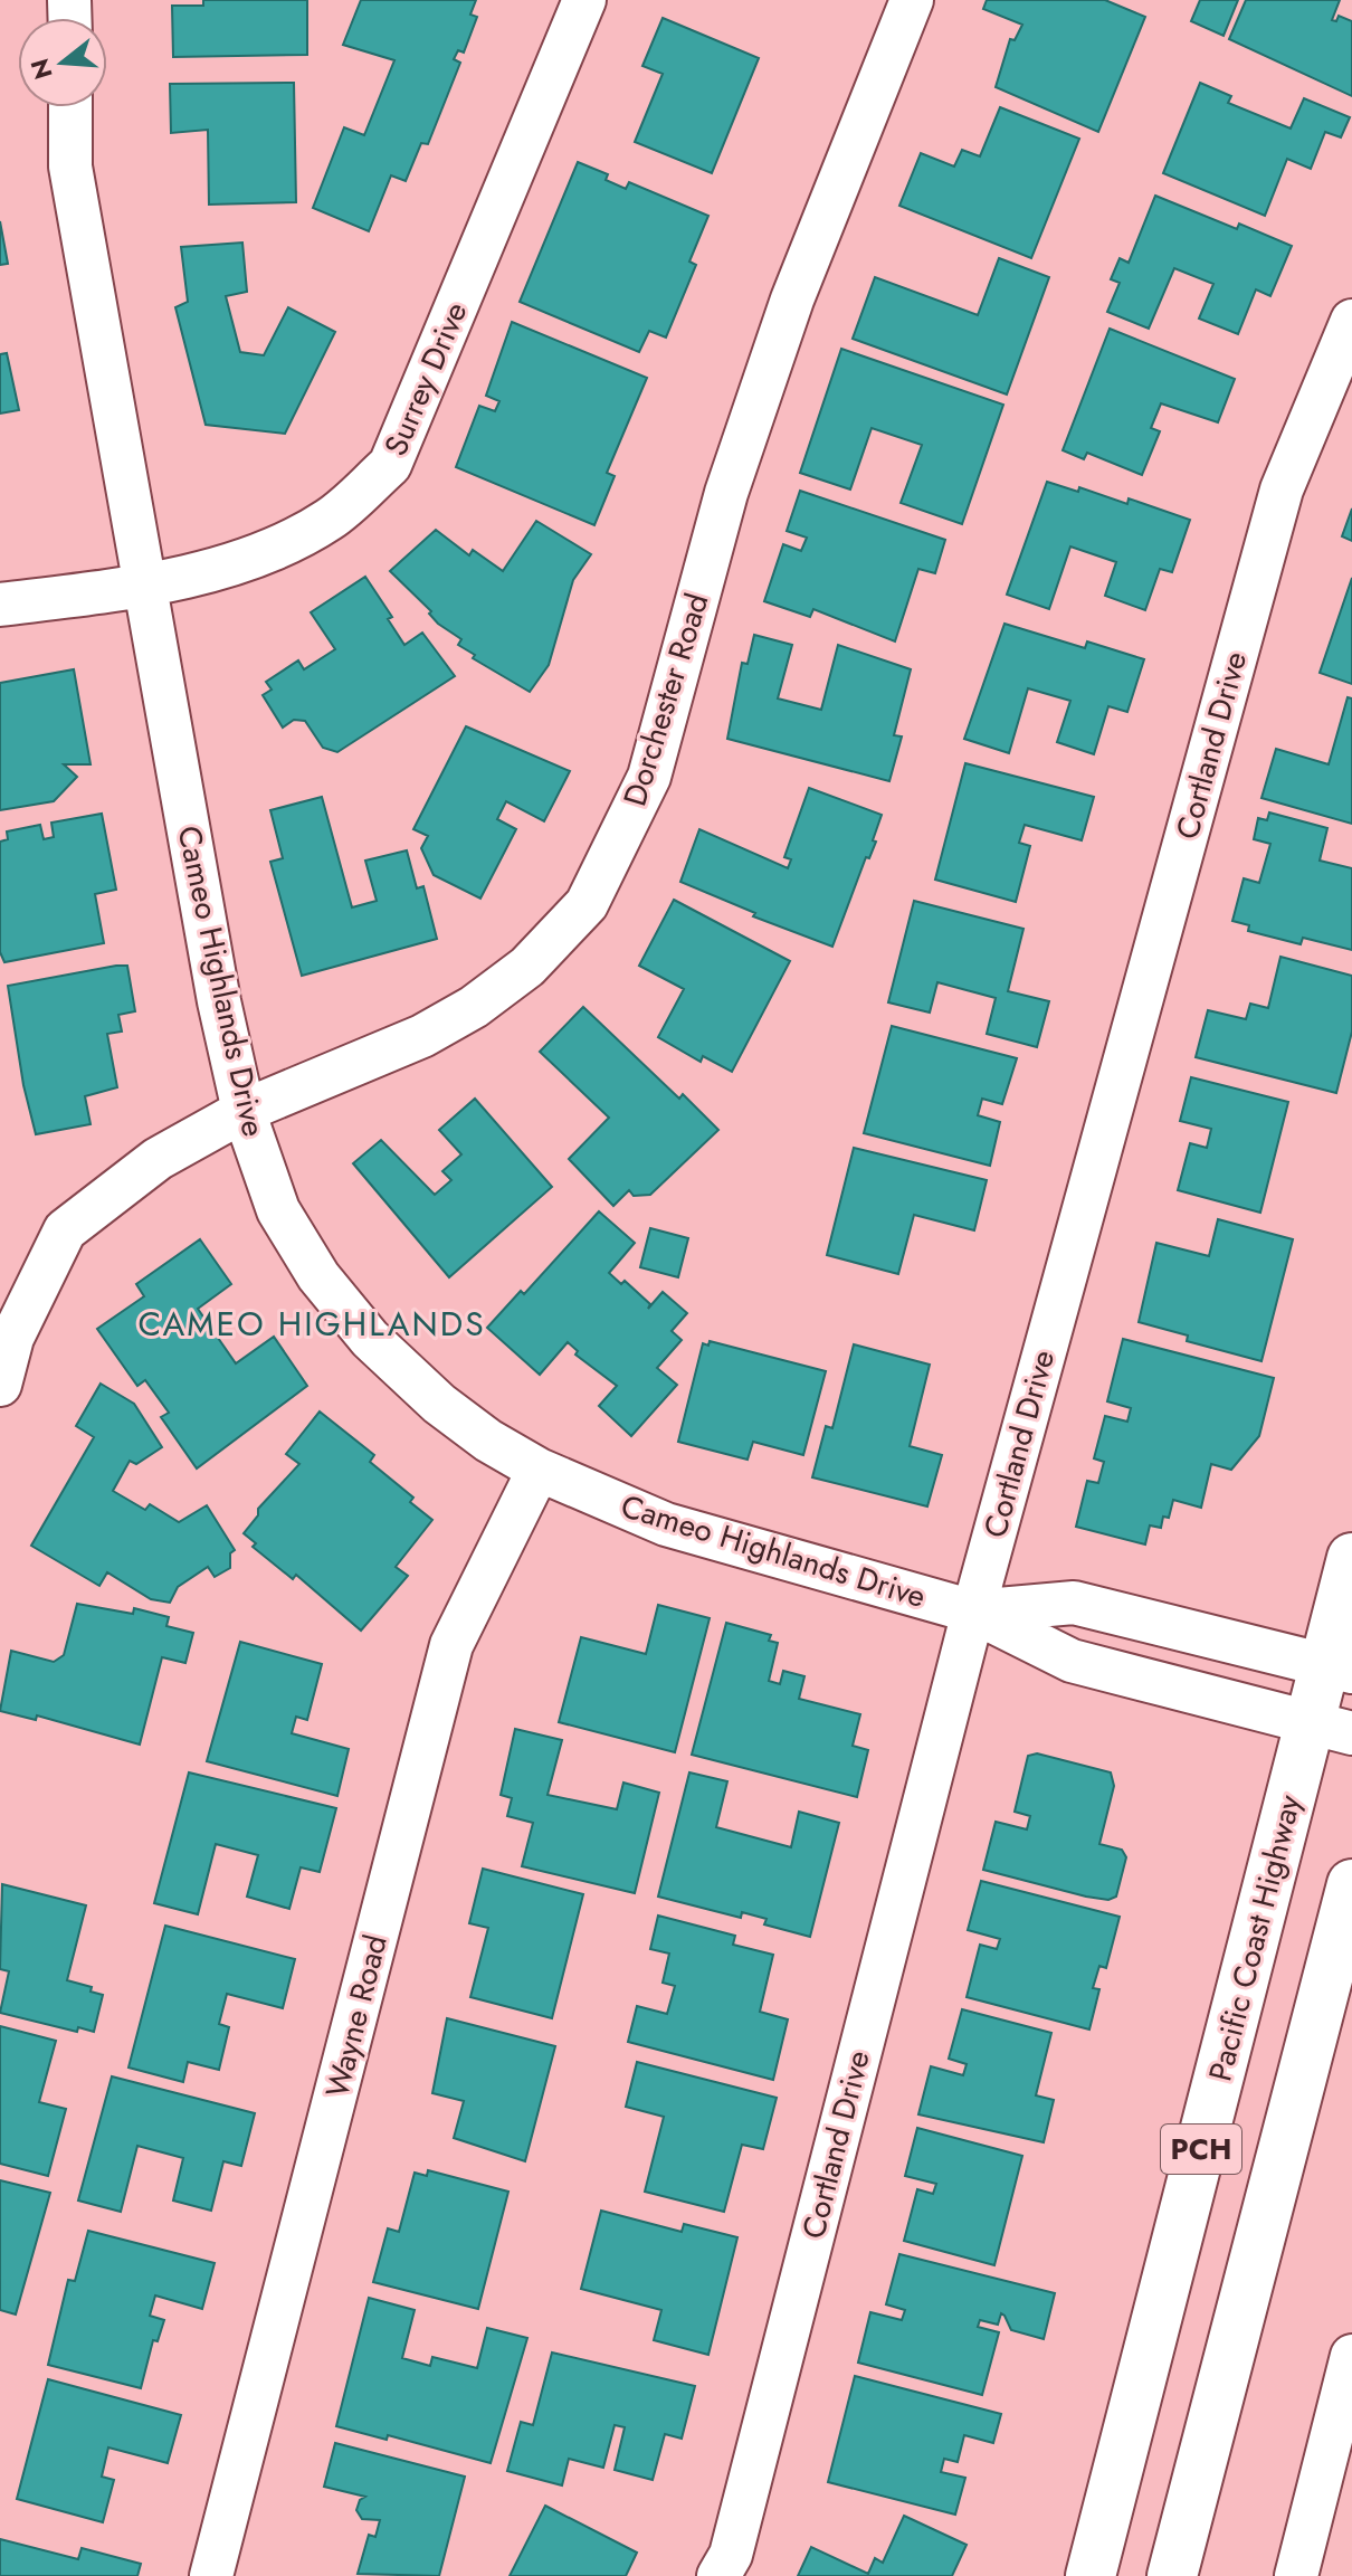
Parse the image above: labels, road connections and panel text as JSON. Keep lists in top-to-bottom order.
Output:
{
  "streets": {
    "highway": ["Pacific Coast Highway", "PCH"],
    "street": [
      "Surrey Drive",
      "Dorchester Road",
      "Cortland Drive",
      "Cameo Highlands Drive",
      "Wayne Road"
    ]
  },
  "crossings": [
    ["Surrey Drive", "Cameo Highlands Drive"],
    ["Dorchester Road", "Cameo Highlands Drive"],
    ["Cortland Drive", "Cameo Highlands Drive"],
    ["Cameo Highlands Drive", "Pacific Coast Highway"],
    ["Cameo Highlands Drive", "Wayne Road"]
  ],
  "districts": ["CAMEO HIGHLANDS"],
  "north": "left"
}
